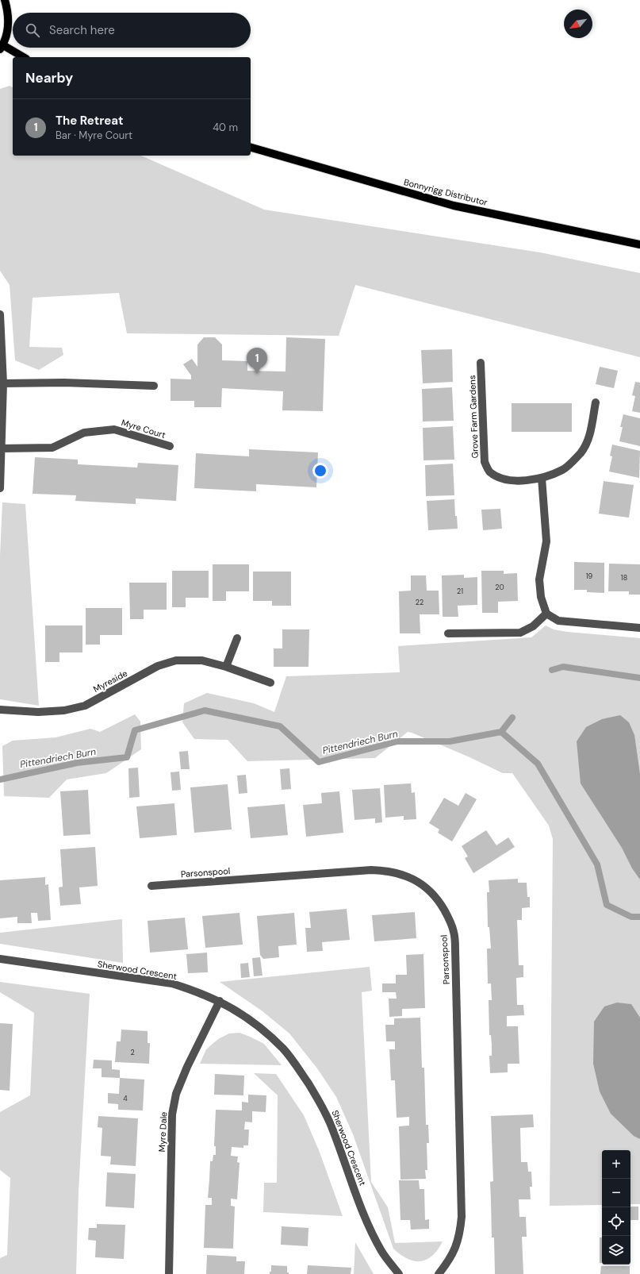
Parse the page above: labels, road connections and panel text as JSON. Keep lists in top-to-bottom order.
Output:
{
  "streets": {
    "main road": ["Bonnyrigg Distributor"],
    "street": [
      "Grove Farm Gardens",
      "Myre Court",
      "Myreside",
      "Parsonspool",
      "Sherwood Crescent",
      "Myre Dale"
    ]
  },
  "crossings": [
    ["Sherwood Crescent", "Myre Dale"]
  ],
  "water": ["Pittendriech Burn"],
  "house_numbers": [
    "19",
    "18",
    "20",
    "21",
    "22",
    "2",
    "4"
  ],
  "north": "bottom left",
  "page": {
    "search": "Search here",
    "heading": "Nearby",
    "list": [
      {
        "mark": "1",
        "name": "The Retreat",
        "note": "Bar · Myre Court",
        "value": "40 m"
      }
    ],
    "pins": "1",
    "map_buttons": ["+", "−"]
  }
}
